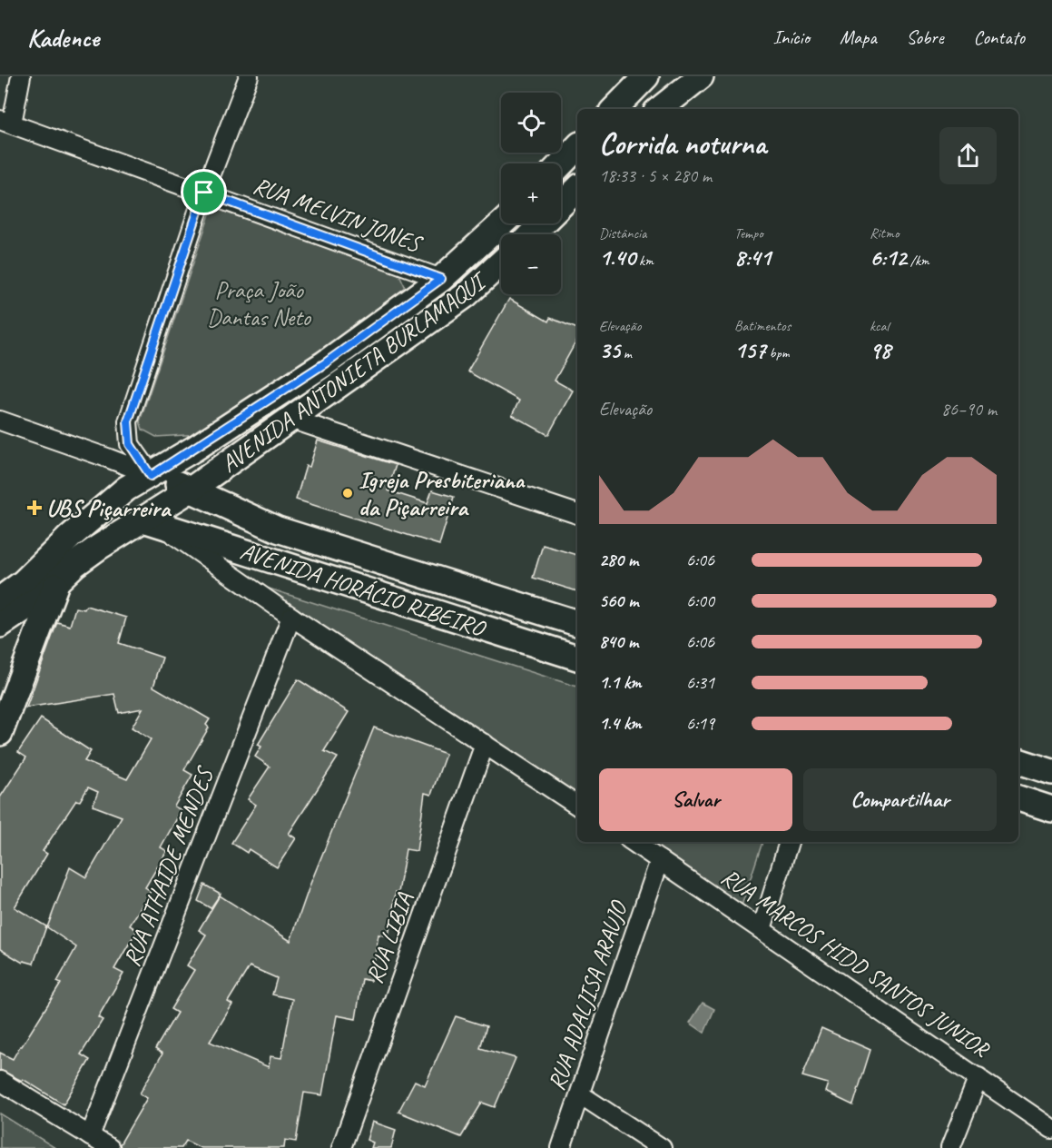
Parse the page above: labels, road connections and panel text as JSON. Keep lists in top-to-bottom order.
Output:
{
  "streets": {
    "main road": ["AVENIDA ANTONIETA BURLAMAQUI", "AVENIDA HORÁCIO RIBEIRO"],
    "street": [
      "RUA MELVIN JONES",
      "RUA ATHAIDE MENDES",
      "RUA LIBIA",
      "RUA MARCOS HIDD SANTOS JUNIOR",
      "RUA ADALJISA ARAUJO"
    ]
  },
  "crossings": [
    ["RUA MELVIN JONES", "AVENIDA ANTONIETA BURLAMAQUI"],
    ["AVENIDA ANTONIETA BURLAMAQUI", "AVENIDA HORÁCIO RIBEIRO"],
    ["RUA MARCOS HIDD SANTOS JUNIOR", "RUA ADALJISA ARAUJO"]
  ],
  "parks": ["Praça João Dantas Neto"],
  "places": {
    "other": ["Igreja Presbiteriana da Piçarreira"],
    "health": ["UBS Piçarreira"]
  },
  "page": {
    "header": "Kadence",
    "nav": [
      "Início",
      "Mapa",
      "Sobre",
      "Contato"
    ],
    "map_buttons": ["+", "−"],
    "heading": ["Corrida noturna", "18:33 · 5 × 280 m"],
    "stats": [
      ["Distância", "1.40 km"],
      ["Tempo", "8:41"],
      ["Ritmo", "6:12 /km"],
      ["Elevação", "35 m"],
      ["Batimentos", "157 bpm"],
      ["kcal", "98"]
    ],
    "chart": ["Elevação", "86–90 m"],
    "list": [
      {
        "name": "280 m",
        "note": "6:06"
      },
      {
        "name": "560 m",
        "note": "6:00"
      },
      {
        "name": "840 m",
        "note": "6:06"
      },
      {
        "name": "1.1 km",
        "note": "6:31"
      },
      {
        "name": "1.4 km",
        "note": "6:19"
      }
    ],
    "buttons": ["Salvar", "Compartilhar"]
  }
}
